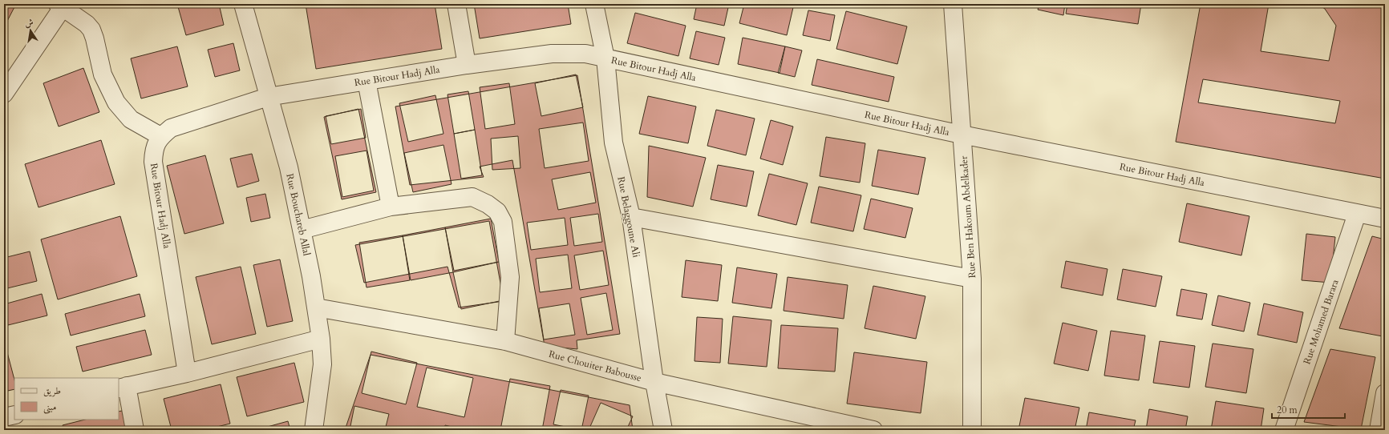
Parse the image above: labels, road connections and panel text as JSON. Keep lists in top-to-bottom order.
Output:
{
  "streets": {
    "street": [
      "Rue Bitour Hadj Alla",
      "Rue Bouchareb Allal",
      "Rue Belaggoune Ali",
      "Rue Ben Hakoum Abdelkader",
      "Rue Mohamed Barara",
      "Rue Chouiter Babousse"
    ]
  },
  "crossings": [
    ["Rue Bitour Hadj Alla", "Rue Bouchareb Allal"],
    ["Rue Bitour Hadj Alla", "Rue Belaggoune Ali"],
    ["Rue Bitour Hadj Alla", "Rue Ben Hakoum Abdelkader"],
    ["Rue Bitour Hadj Alla", "Rue Mohamed Barara"],
    ["Rue Bouchareb Allal", "Rue Chouiter Babousse"],
    ["Rue Belaggoune Ali", "Rue Chouiter Babousse"]
  ],
  "legend": ["طريق", "مبنى"],
  "scale_bar": "20 m",
  "north": "top"
}
